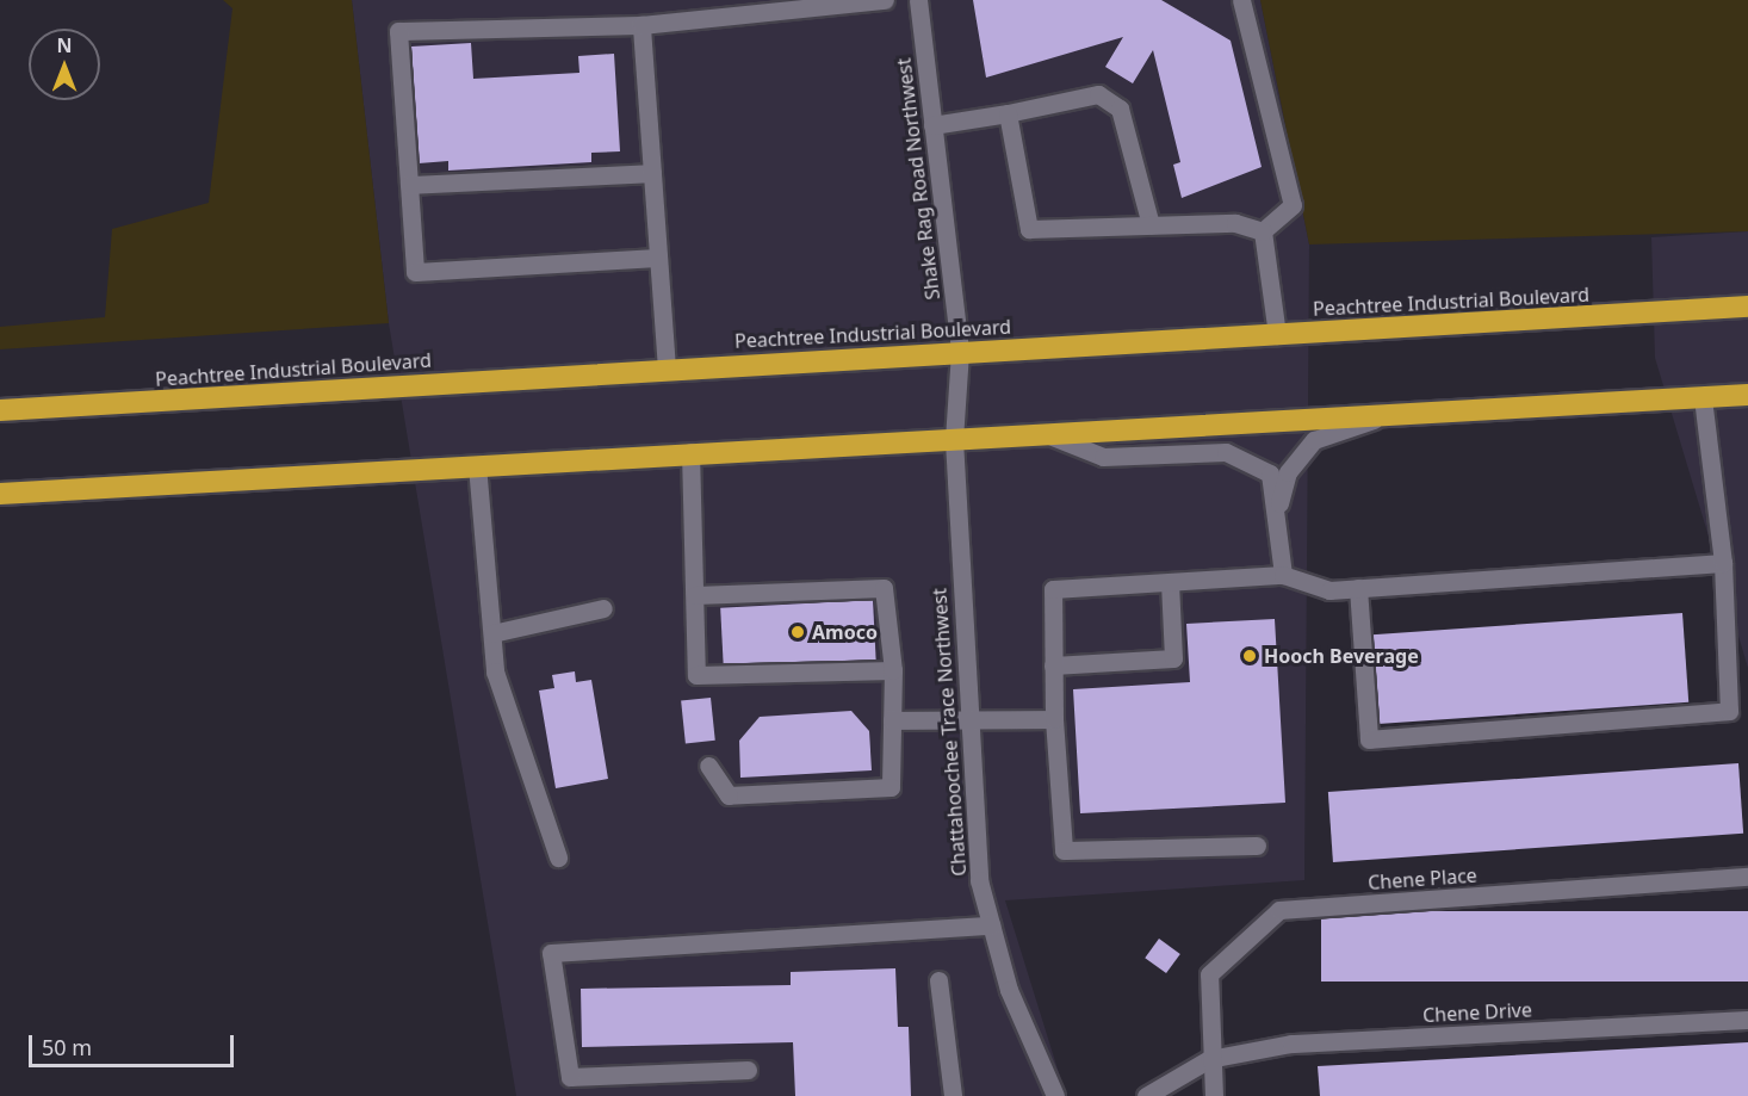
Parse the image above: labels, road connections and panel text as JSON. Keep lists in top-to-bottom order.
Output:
{
  "streets": {
    "highway": ["Peachtree Industrial Boulevard"],
    "street": [
      "Shake Rag Road Northwest",
      "Chattahoochee Trace Northwest",
      "Chene Place",
      "Chene Drive"
    ]
  },
  "crossings": [
    ["Shake Rag Road Northwest", "Peachtree Industrial Boulevard"],
    ["Shake Rag Road Northwest", "Chattahoochee Trace Northwest"],
    ["Peachtree Industrial Boulevard", "Chattahoochee Trace Northwest"],
    ["Chene Place", "Chene Drive"]
  ],
  "places": ["Amoco", "Hooch Beverage"],
  "scale_bar": "50 m",
  "north": "top"
}
